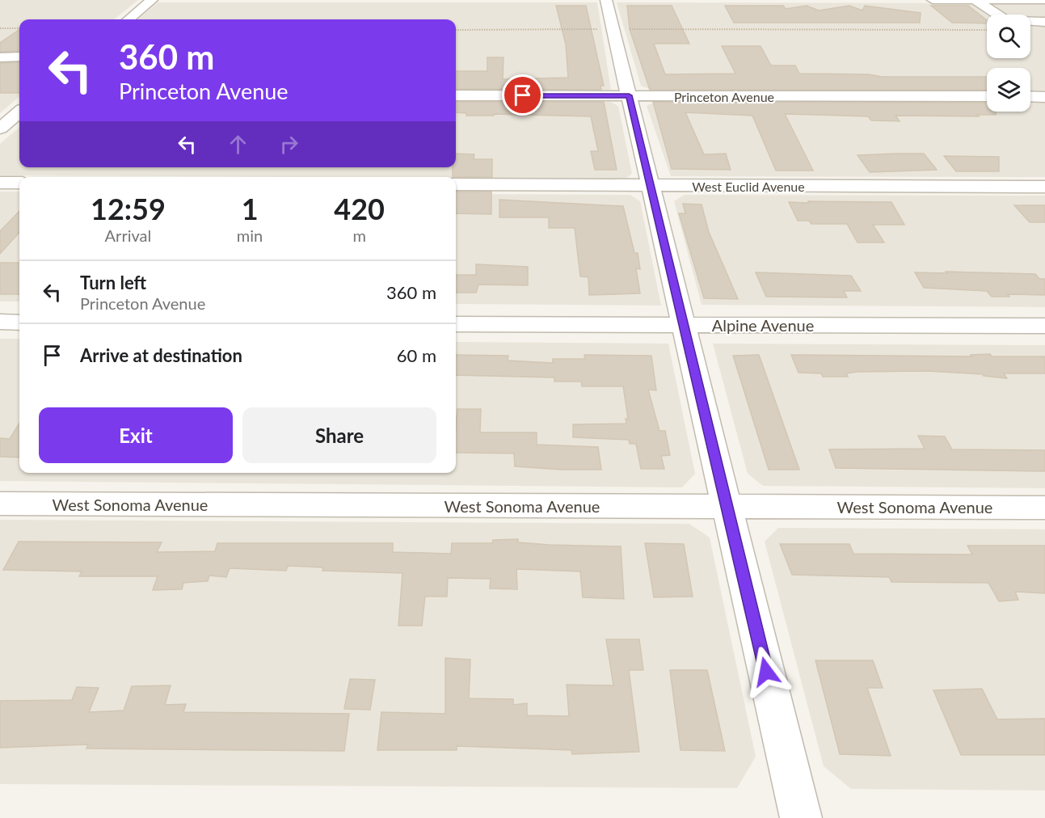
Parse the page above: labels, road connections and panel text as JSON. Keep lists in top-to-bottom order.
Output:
{
  "streets": {
    "street": [
      "Princeton Avenue",
      "West Euclid Avenue",
      "Alpine Avenue",
      "West Sonoma Avenue"
    ]
  },
  "page": {
    "turn": ["360 m", "Princeton Avenue"],
    "eta": [
      "12:59",
      "Arrival",
      "1",
      "min",
      "420",
      "m"
    ],
    "list": [
      {
        "name": "Turn left",
        "note": "Princeton Avenue",
        "value": "360 m"
      },
      {
        "name": "Arrive at destination",
        "value": "60 m"
      }
    ],
    "buttons": ["Exit", "Share"]
  }
}
